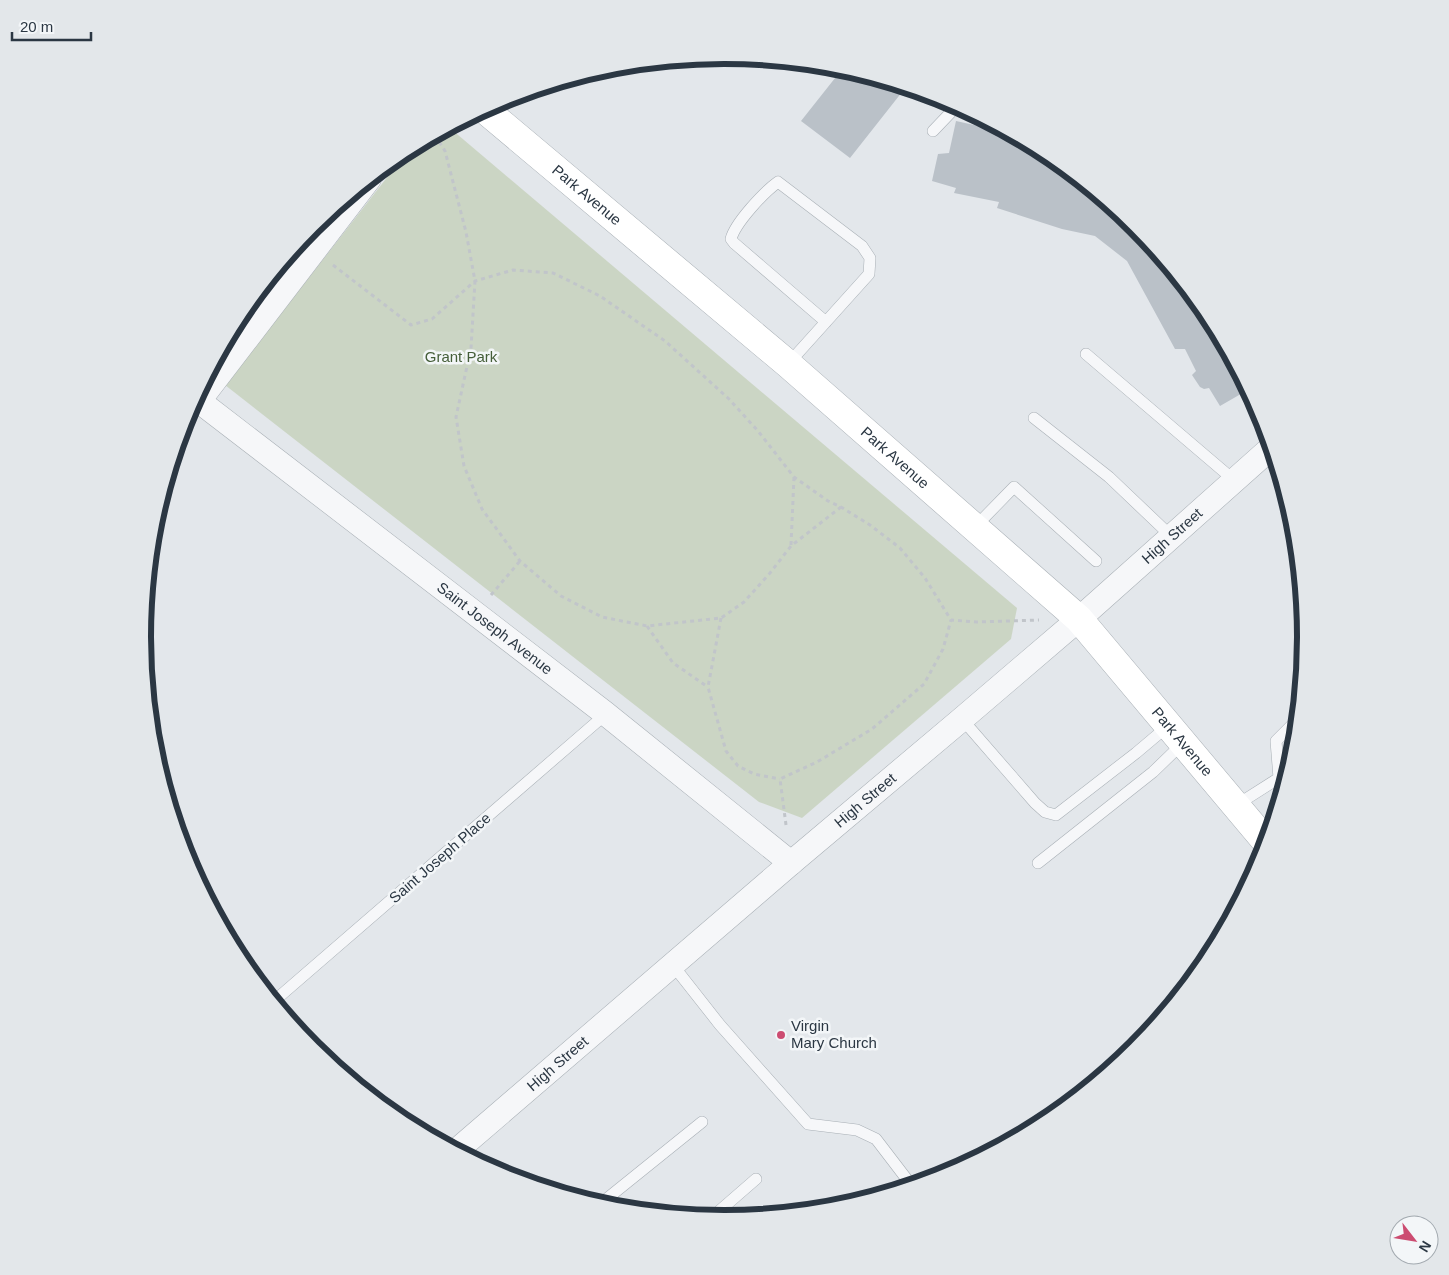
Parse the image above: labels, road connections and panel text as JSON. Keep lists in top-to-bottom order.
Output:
{
  "streets": {
    "street": ["Park Avenue", "High Street", "Saint Joseph Avenue"],
    "lane": ["Saint Joseph Place"]
  },
  "crossings": [
    ["Park Avenue", "High Street"],
    ["High Street", "Saint Joseph Avenue"],
    ["Saint Joseph Avenue", "Saint Joseph Place"]
  ],
  "parks": ["Grant Park"],
  "places": ["Virgin Mary Church"],
  "scale_bar": "20 m",
  "north": "bottom right"
}
